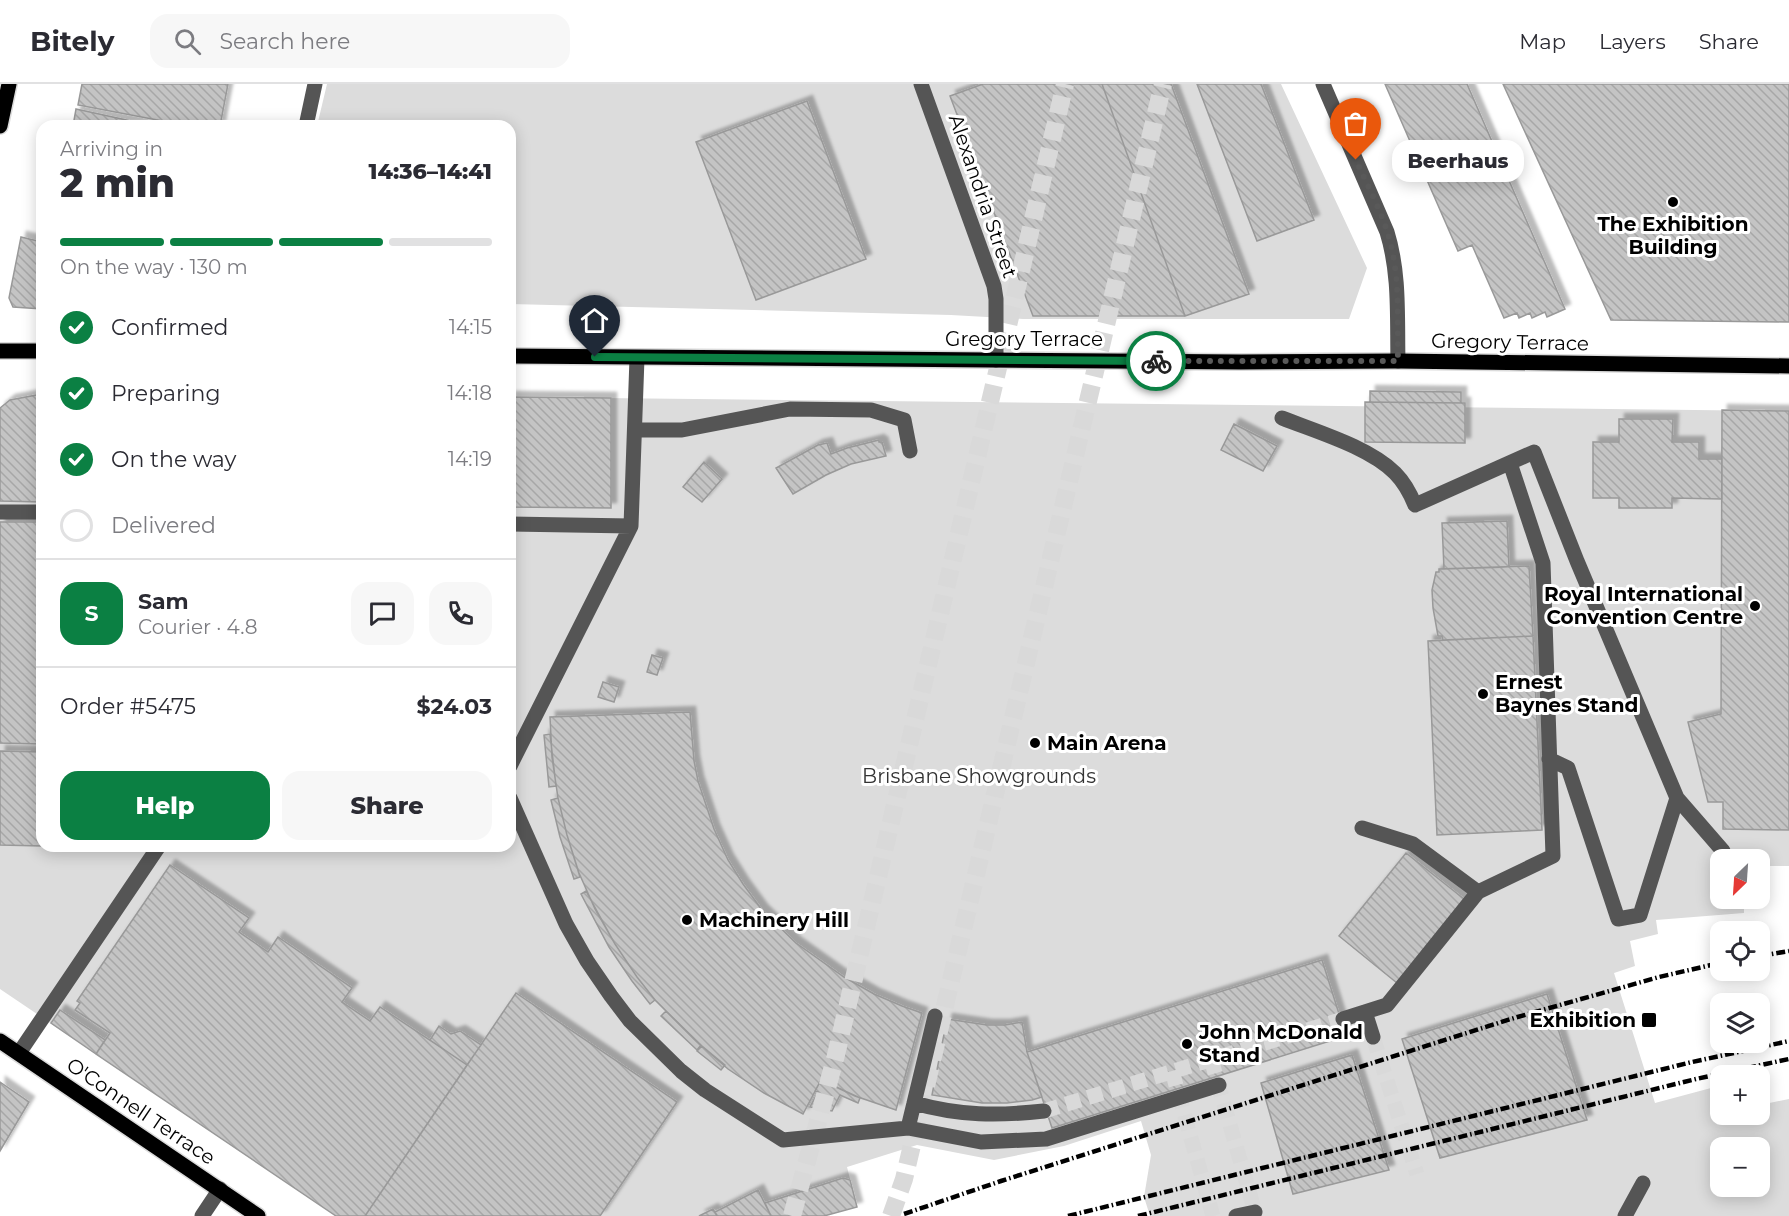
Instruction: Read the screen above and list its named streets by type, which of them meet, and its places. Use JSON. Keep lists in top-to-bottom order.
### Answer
{
  "streets": {
    "main road": ["Gregory Terrace", "O'Connell Terrace"],
    "street": ["Alexandria Street"]
  },
  "crossings": [
    ["Alexandria Street", "Gregory Terrace"]
  ],
  "parks": ["Brisbane Showgrounds"],
  "places": {
    "other": [
      "Beerhaus",
      "The Exhibition Building",
      "Royal International Convention Centre",
      "Ernest Baynes Stand",
      "Main Arena",
      "Machinery Hill",
      "John McDonald Stand"
    ],
    "transit": ["Exhibition"]
  },
  "north": "bottom left",
  "page": {
    "header": "Bitely",
    "search": "Search here",
    "nav": ["Map", "Layers", "Share"],
    "heading": ["2 min", "Arriving in", "14:36–14:41"],
    "panel": [
      "Sam",
      "Courier · 4.8",
      "Order #5475",
      "$24.03"
    ],
    "bubble": "Beerhaus",
    "bar": "On the way · 130 m",
    "list": [
      ["Confirmed", "14:15"],
      ["Preparing", "14:18"],
      ["On the way", "14:19"],
      "Delivered"
    ],
    "round": "S",
    "buttons": ["Help", "Share"],
    "map_buttons": ["+", "−"]
  }
}
